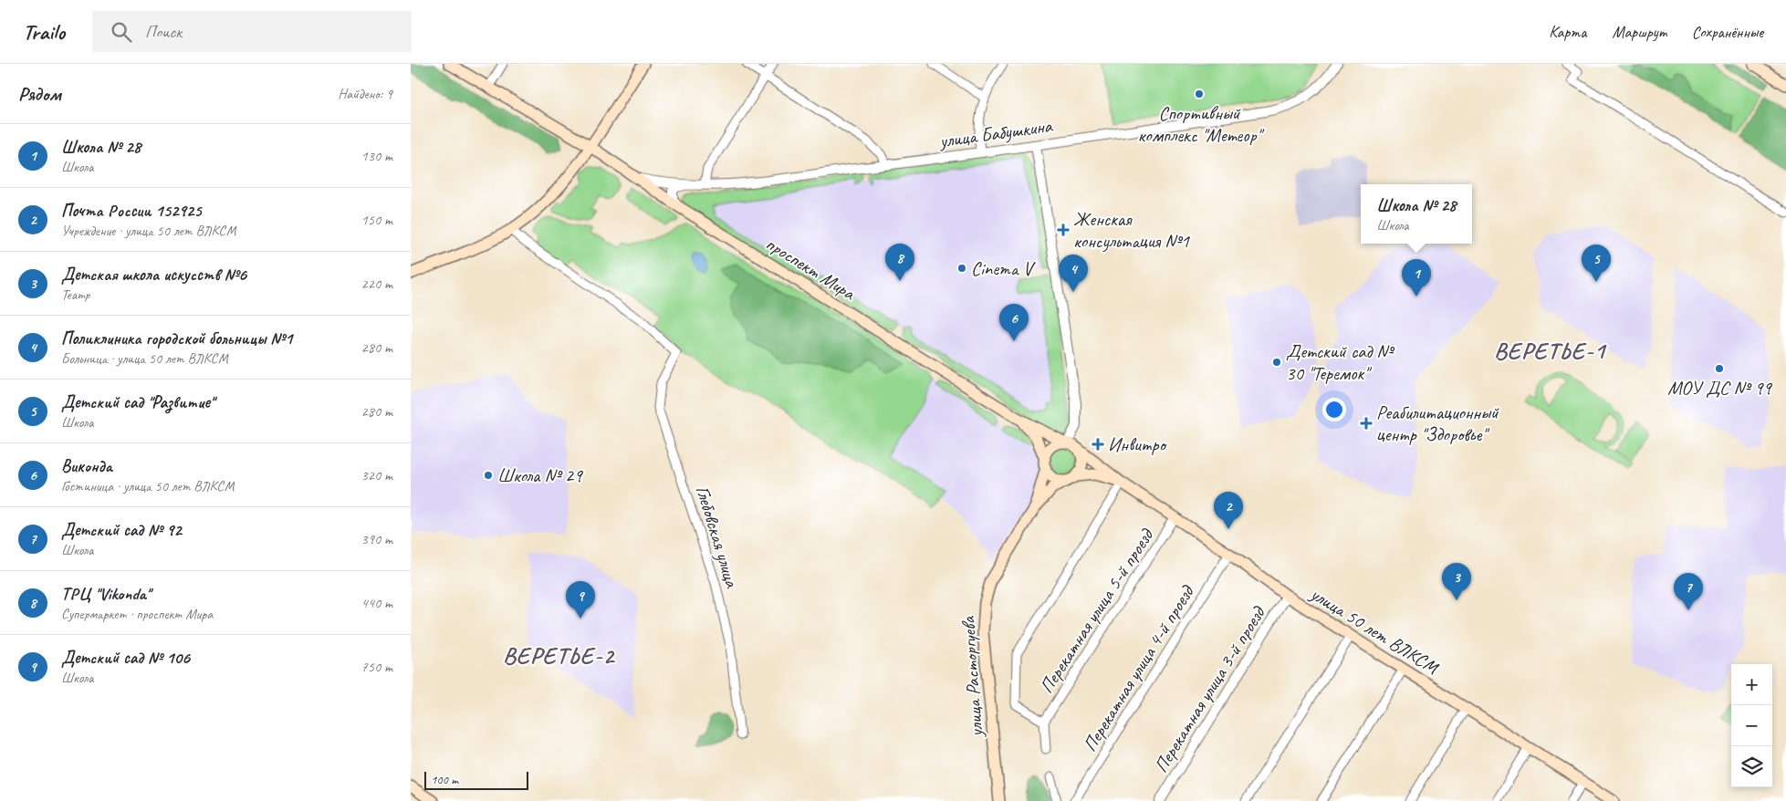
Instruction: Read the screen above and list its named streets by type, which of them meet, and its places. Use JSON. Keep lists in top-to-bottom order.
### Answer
{
  "streets": {
    "main road": ["проспект Мира", "улица 50 лет ВЛКСМ", "улица Расторгуева"],
    "street": [
      "улица Бабушкина",
      "Глебовская улица",
      "Перекатная улица 5-й проезд",
      "Перекатная улица 4-й проезд",
      "Перекатная улица 3-й проезд"
    ]
  },
  "crossings": [
    ["улица Бабушкина", "проспект Мира"],
    ["проспект Мира", "улица 50 лет ВЛКСМ"],
    ["проспект Мира", "улица Расторгуева"],
    ["Перекатная улица 5-й проезд", "улица 50 лет ВЛКСМ"],
    ["улица 50 лет ВЛКСМ", "Перекатная улица 4-й проезд"],
    ["улица 50 лет ВЛКСМ", "улица Расторгуева"],
    ["улица 50 лет ВЛКСМ", "Перекатная улица 3-й проезд"]
  ],
  "districts": ["ВЕРЕТЬЕ-1", "ВЕРЕТЬЕ-2"],
  "places": {
    "other": [
      "Спортивный комплекс \"Метеор\"",
      "Cinema V",
      "Детский сад № 30 \"Теремок\"",
      "МОУ ДС № 99",
      "Школа № 29"
    ],
    "health": ["Женская консультация №1", "Реабилитационный центр \"Здоровье\"", "Инвитро"]
  },
  "scale_bar": "100 m",
  "page": {
    "header": "Trailo",
    "search": "Поиск",
    "nav": ["Карта", "Маршрут", "Сохранённые"],
    "heading": ["Рядом", "Найдено: 9"],
    "list": [
      {
        "mark": "1",
        "name": "Школа № 28",
        "note": "Школа",
        "value": "130 m"
      },
      {
        "mark": "2",
        "name": "Почта России 152925",
        "note": "Учреждение · улица 50 лет ВЛКСМ",
        "value": "150 m"
      },
      {
        "mark": "3",
        "name": "Детская школа искусств №6",
        "note": "Театр",
        "value": "220 m"
      },
      {
        "mark": "4",
        "name": "Поликлиника городской больницы №1",
        "note": "Больница · улица 50 лет ВЛКСМ",
        "value": "280 m"
      },
      {
        "mark": "5",
        "name": "Детский сад \"Развитие\"",
        "note": "Школа",
        "value": "280 m"
      },
      {
        "mark": "6",
        "name": "Виконда",
        "note": "Гостиница · улица 50 лет ВЛКСМ",
        "value": "320 m"
      },
      {
        "mark": "7",
        "name": "Детский сад № 92",
        "note": "Школа",
        "value": "390 m"
      },
      {
        "mark": "8",
        "name": "ТРЦ \"Vikonda\"",
        "note": "Супермаркет · проспект Мира",
        "value": "440 m"
      },
      {
        "mark": "9",
        "name": "Детский сад № 106",
        "note": "Школа",
        "value": "750 m"
      }
    ],
    "popup": ["Школа № 28", "Школа"],
    "pins": [
      "8",
      "5",
      "4",
      "1",
      "6",
      "2",
      "3",
      "7",
      "9"
    ],
    "map_buttons": ["+", "−"],
    "scale": "100 m"
  }
}
